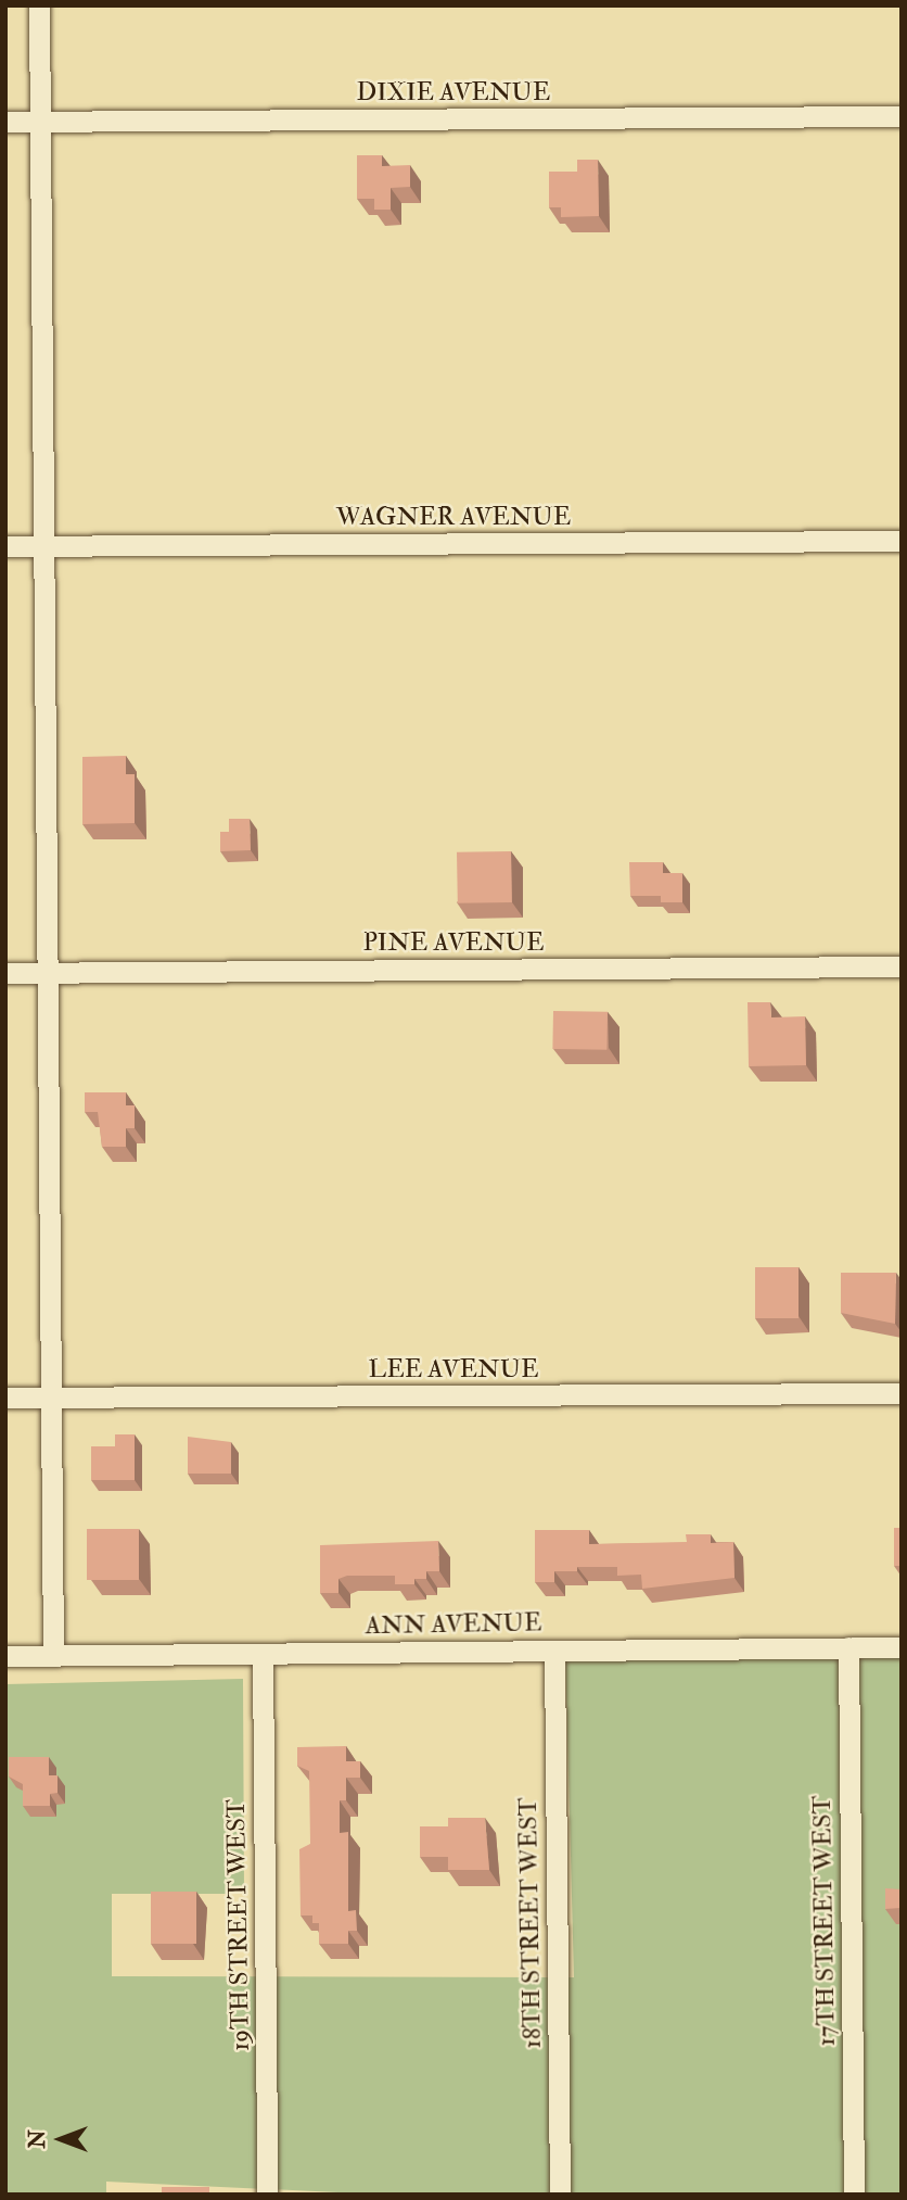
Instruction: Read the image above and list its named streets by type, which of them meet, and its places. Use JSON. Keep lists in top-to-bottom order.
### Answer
{
  "streets": {
    "street": [
      "DIXIE AVENUE",
      "WAGNER AVENUE",
      "PINE AVENUE",
      "LEE AVENUE",
      "ANN AVENUE",
      "17TH STREET WEST",
      "18TH STREET WEST",
      "19TH STREET WEST"
    ]
  },
  "crossings": [
    ["ANN AVENUE", "17TH STREET WEST"],
    ["ANN AVENUE", "18TH STREET WEST"],
    ["ANN AVENUE", "19TH STREET WEST"]
  ],
  "north": "left"
}
